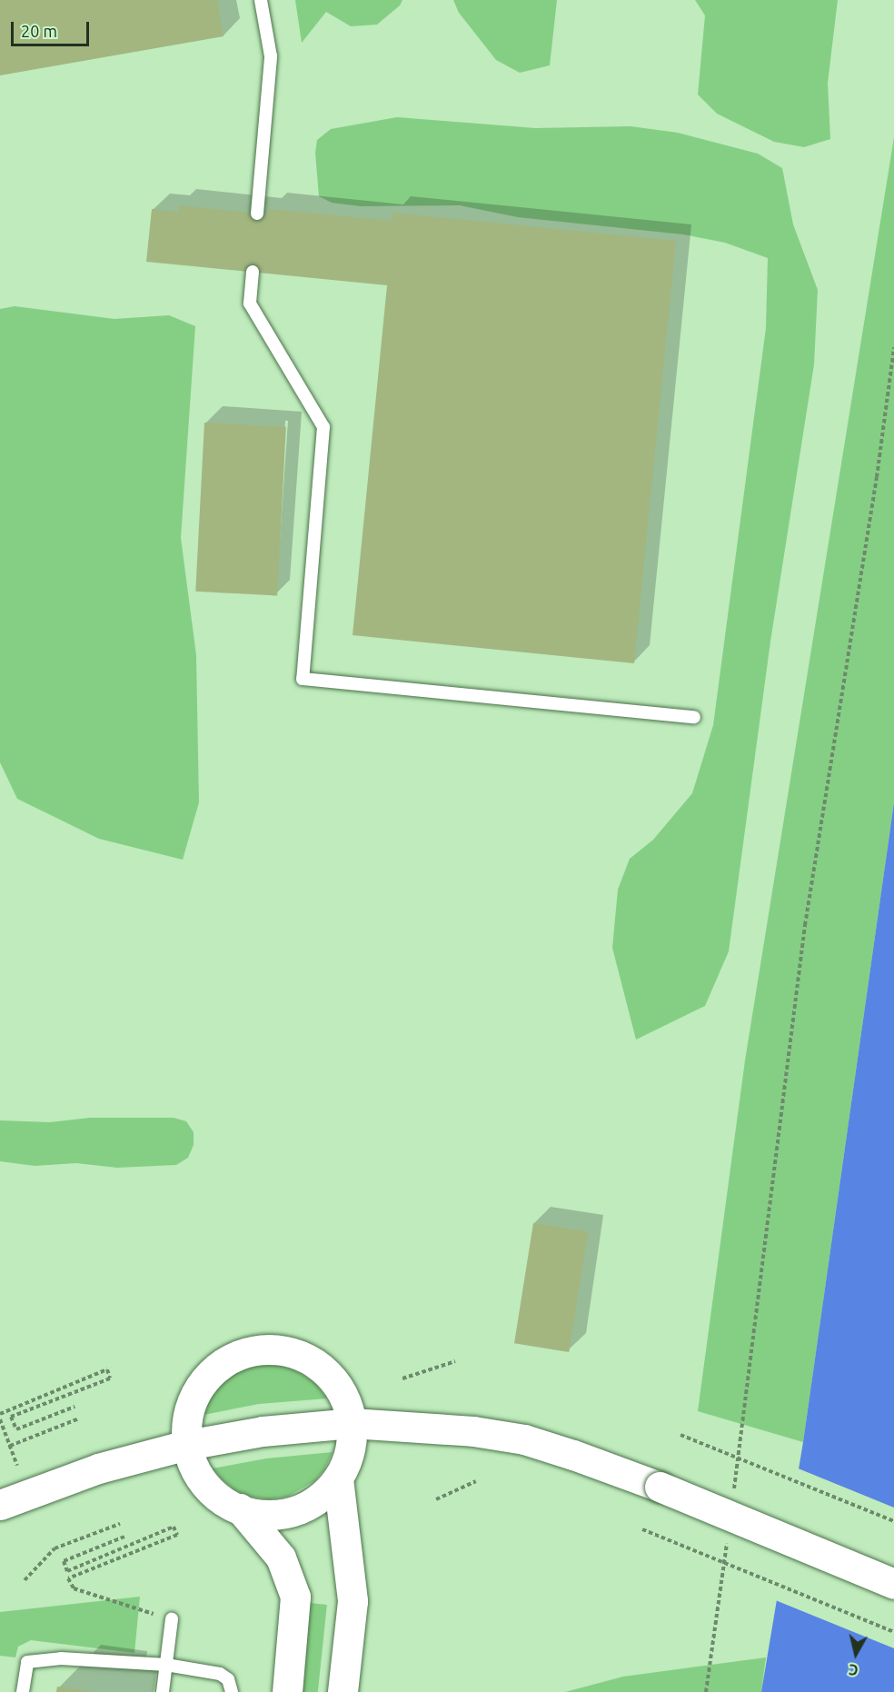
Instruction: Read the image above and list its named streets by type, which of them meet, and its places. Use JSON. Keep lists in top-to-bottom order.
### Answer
{
  "scale_bar": "20 m",
  "north": "bottom"
}
